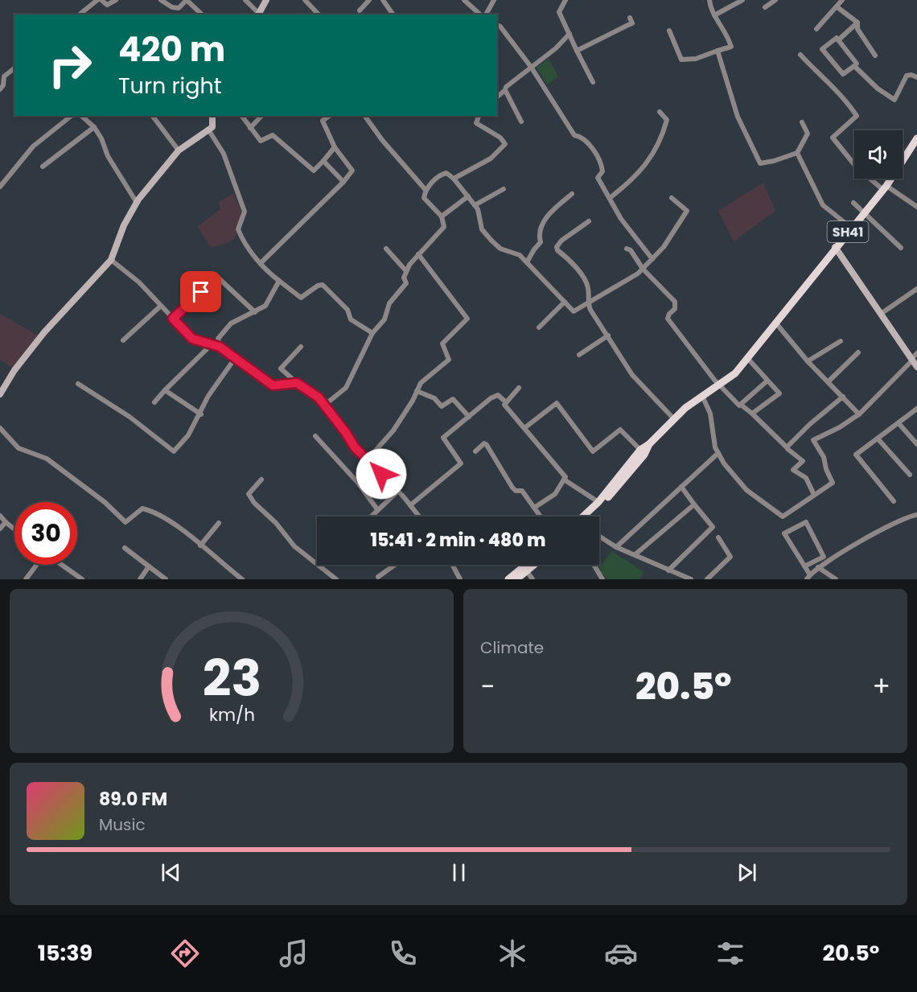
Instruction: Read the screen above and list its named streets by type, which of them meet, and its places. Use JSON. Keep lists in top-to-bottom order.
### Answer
{
  "streets": {
    "main road": ["SH41"]
  },
  "page": {
    "turn": ["420 m", "Turn right"],
    "limit": "30",
    "trip": "15:41 · 2 min · 480 m",
    "tile": "Climate",
    "heat": ["−", "20.5°", "+"],
    "song": ["89.0 FM", "Music"],
    "tabs": ["15:39", "20.5°"],
    "gauge": ["23", "km/h"]
  }
}
